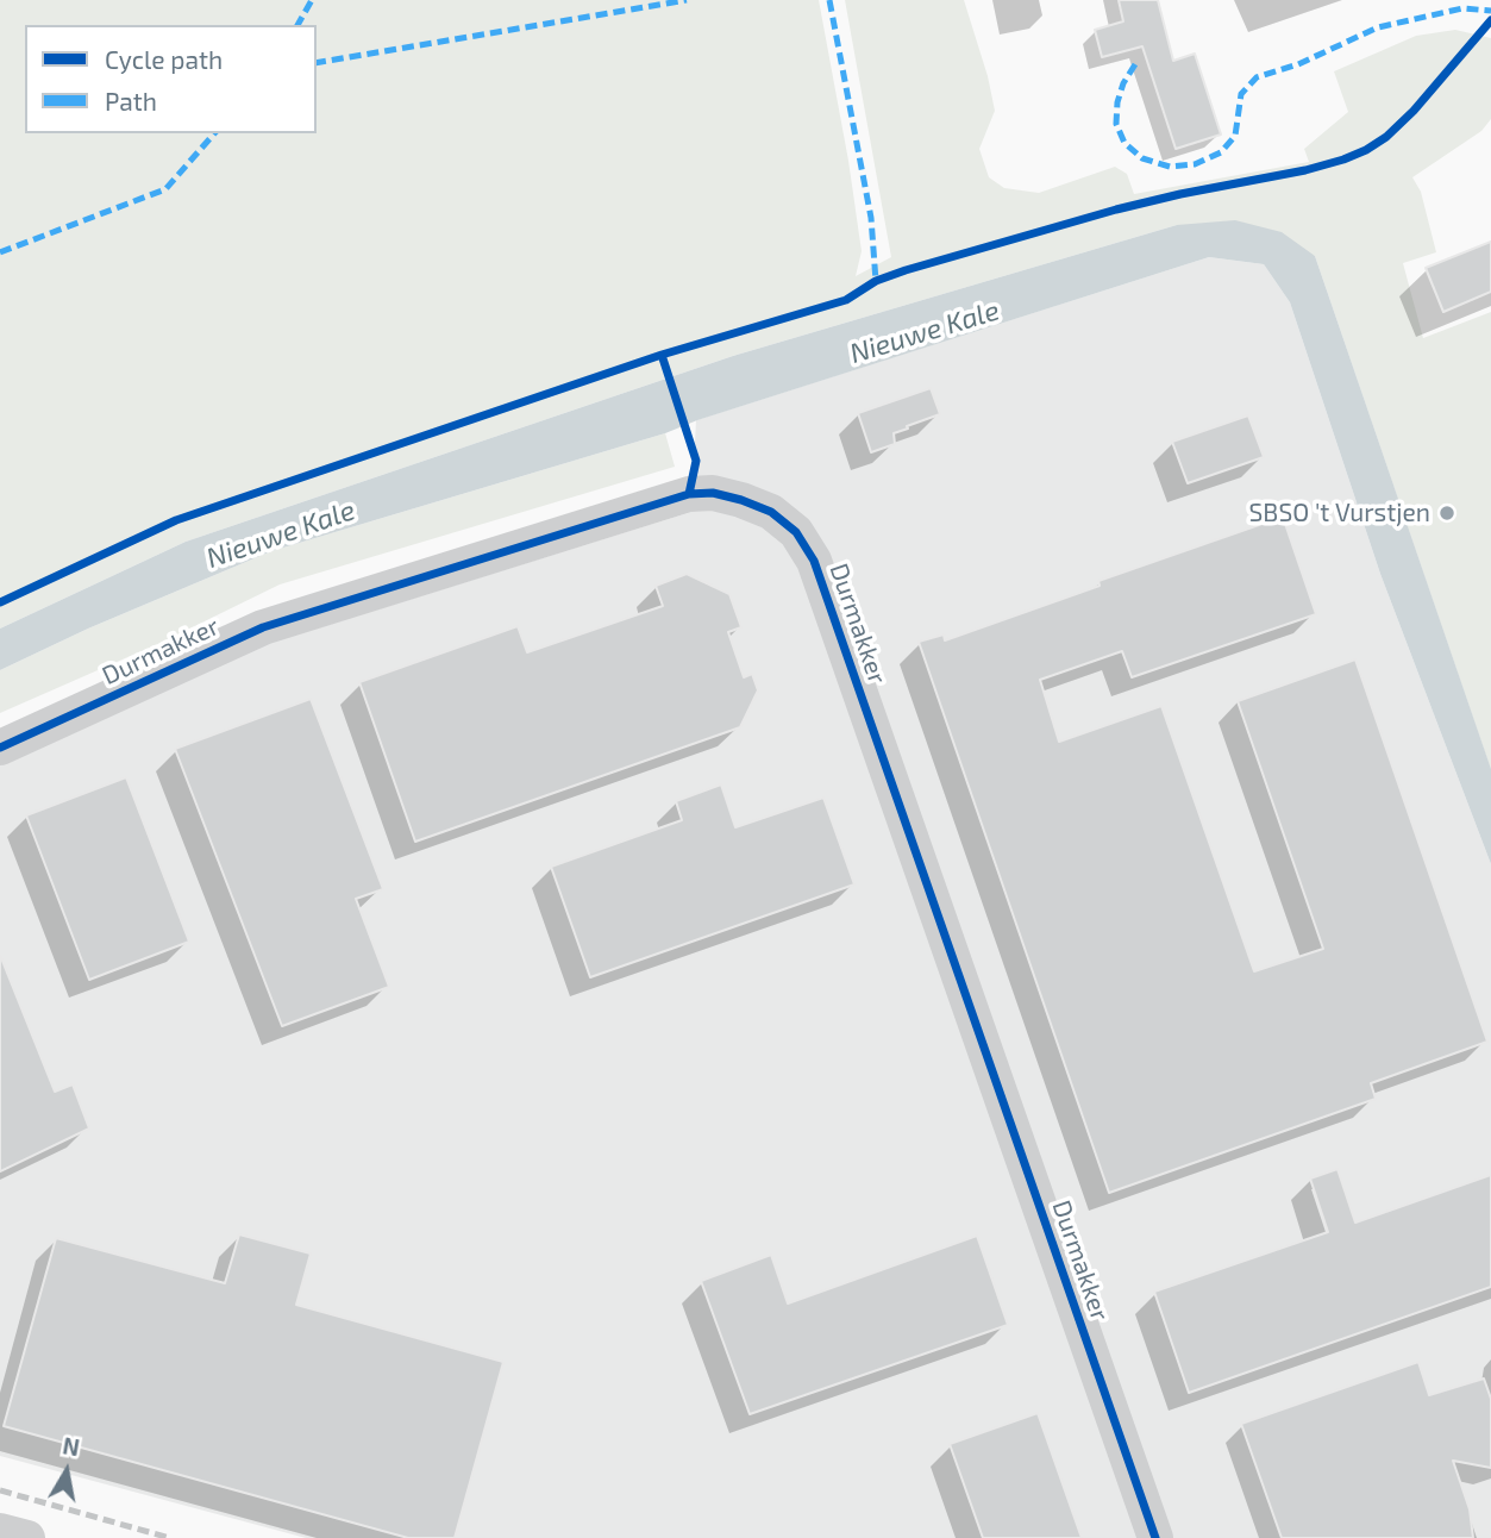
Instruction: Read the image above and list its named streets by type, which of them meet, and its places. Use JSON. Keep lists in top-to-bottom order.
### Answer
{
  "streets": {
    "street": ["Durmakker"]
  },
  "water": ["Nieuwe Kale"],
  "places": ["SBSO 't Vurstjen"],
  "legend": ["Cycle path", "Path"],
  "north": "top"
}
